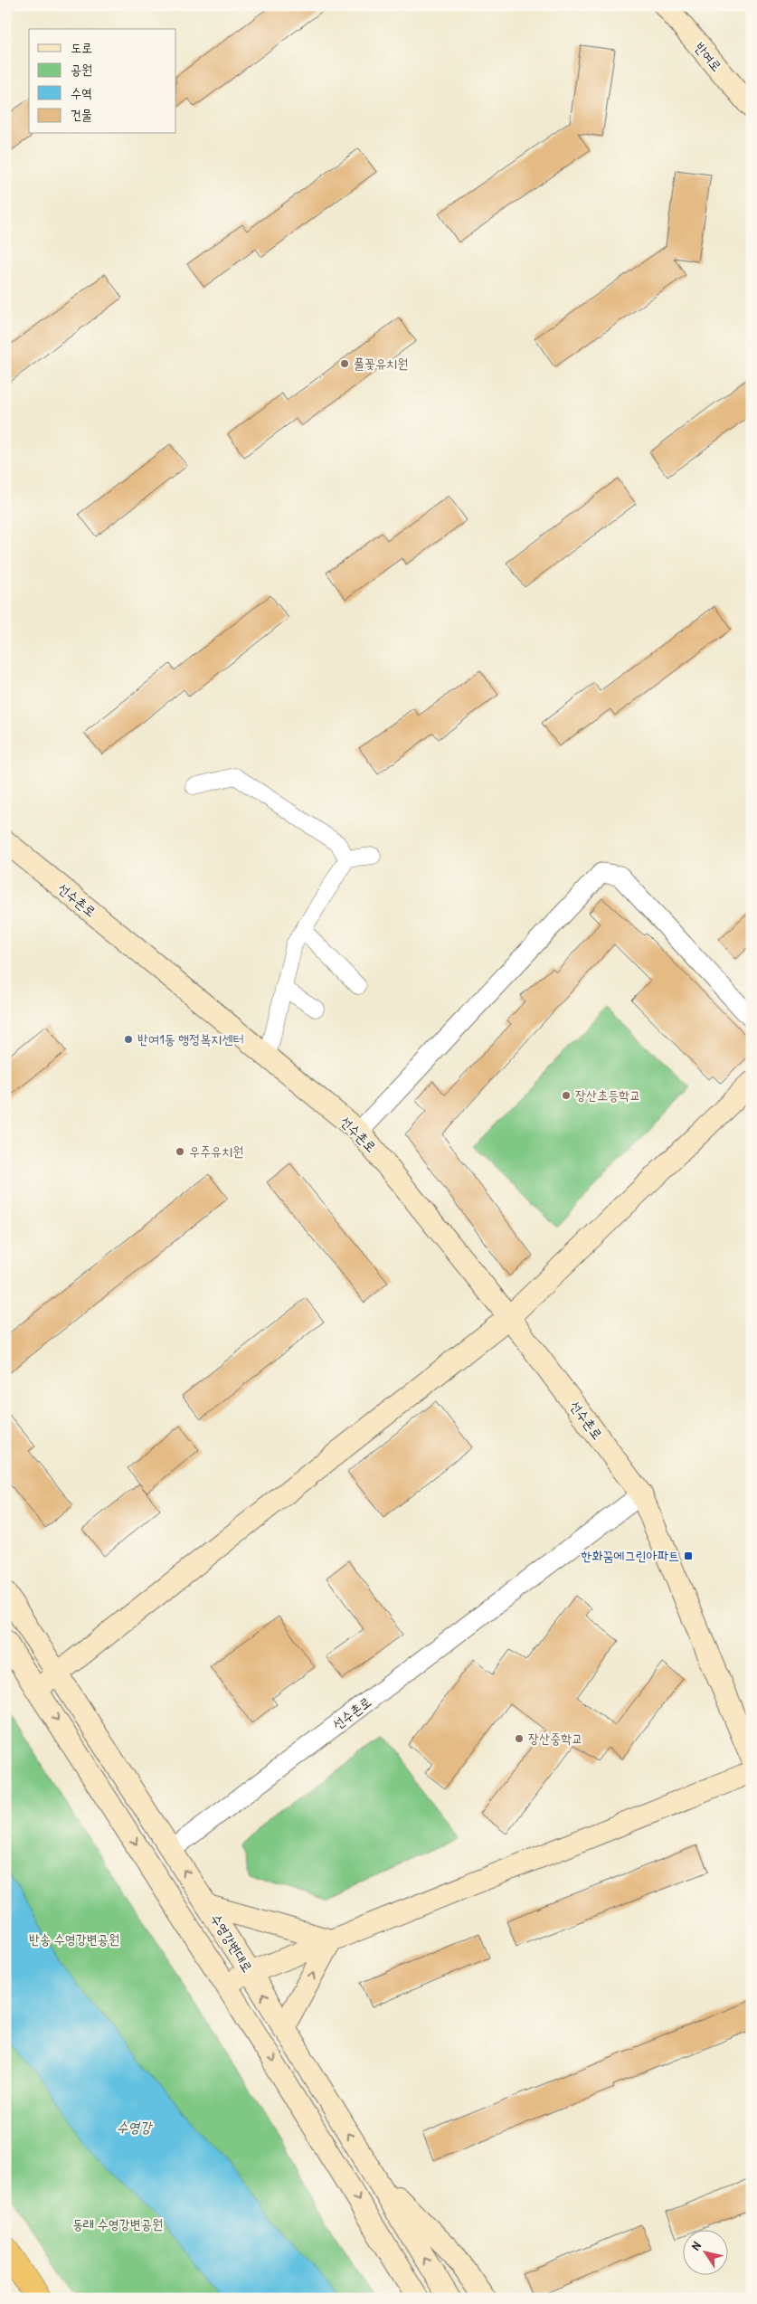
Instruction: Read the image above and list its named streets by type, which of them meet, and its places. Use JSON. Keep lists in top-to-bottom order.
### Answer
{
  "streets": {
    "main road": ["반여로", "선수촌로", "수영강변대로"]
  },
  "crossings": [
    ["선수촌로", "수영강변대로"]
  ],
  "water": ["수영강"],
  "parks": ["반송 수영강변공원", "동래 수영강변공원"],
  "places": {
    "other": [
      "풀꽃유치원",
      "반여1동 행정복지센터",
      "장산초등학교",
      "우주유치원",
      "장산중학교"
    ],
    "transit": ["한화꿈에그린아파트"]
  },
  "legend": [
    "도로",
    "공원",
    "수역",
    "건물"
  ],
  "north": "top left"
}
